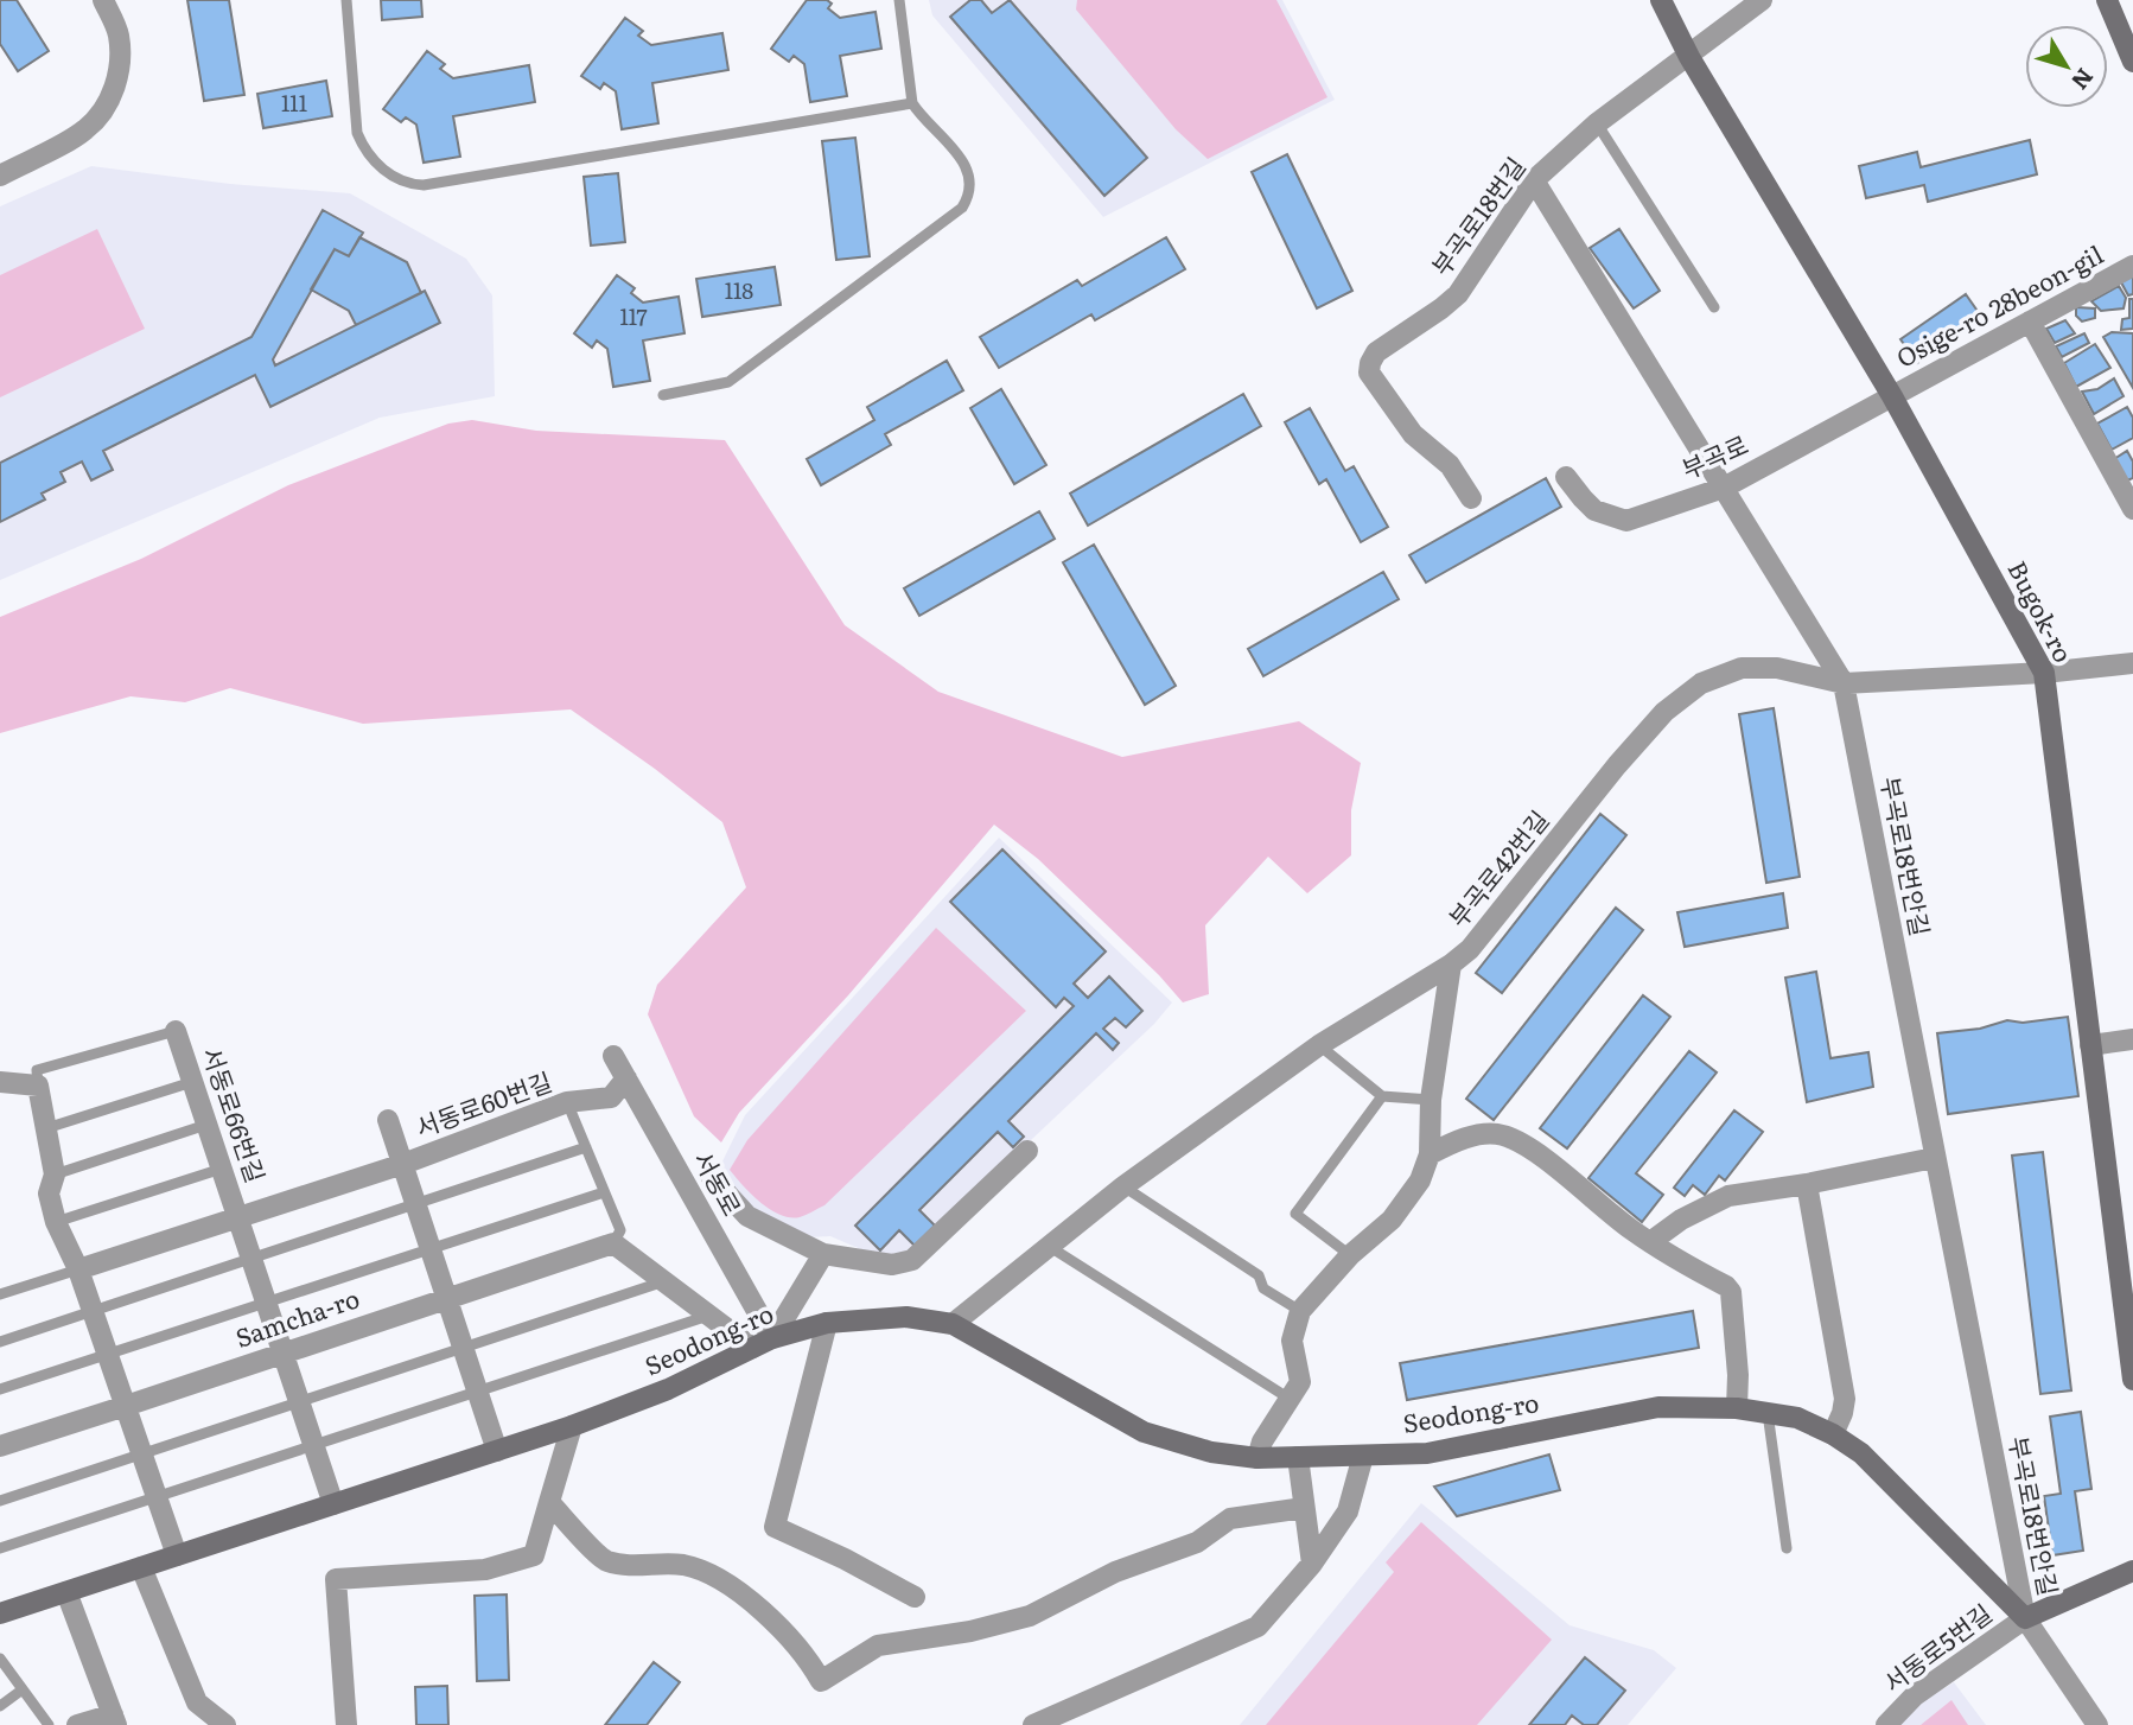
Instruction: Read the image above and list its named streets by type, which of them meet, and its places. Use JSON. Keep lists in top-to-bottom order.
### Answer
{
  "streets": {
    "street": [
      "부곡로18번길",
      "Osige-ro 28beon-gil",
      "부곡로",
      "Bugok-ro",
      "부곡로18번안길",
      "부곡로42번길",
      "서동로60번길",
      "서동로66번길",
      "서동로",
      "Samcha-ro",
      "Seodong-ro",
      "서동로5번길"
    ]
  },
  "crossings": [
    ["부곡로18번길", "Bugok-ro"],
    ["부곡로18번길", "부곡로18번안길"],
    ["Osige-ro 28beon-gil", "부곡로"],
    ["Osige-ro 28beon-gil", "Bugok-ro"],
    ["부곡로", "Bugok-ro"],
    ["부곡로", "부곡로18번안길"],
    ["Bugok-ro", "부곡로42번길"],
    ["부곡로18번안길", "부곡로42번길"],
    ["부곡로18번안길", "Seodong-ro"],
    ["부곡로18번안길", "서동로5번길"],
    ["부곡로42번길", "Seodong-ro"],
    ["서동로60번길", "서동로66번길"],
    ["서동로60번길", "서동로"],
    ["서동로66번길", "Samcha-ro"],
    ["서동로66번길", "Seodong-ro"],
    ["서동로", "Seodong-ro"],
    ["Seodong-ro", "서동로5번길"]
  ],
  "house_numbers": ["111", "118", "117"],
  "north": "bottom right"
}
